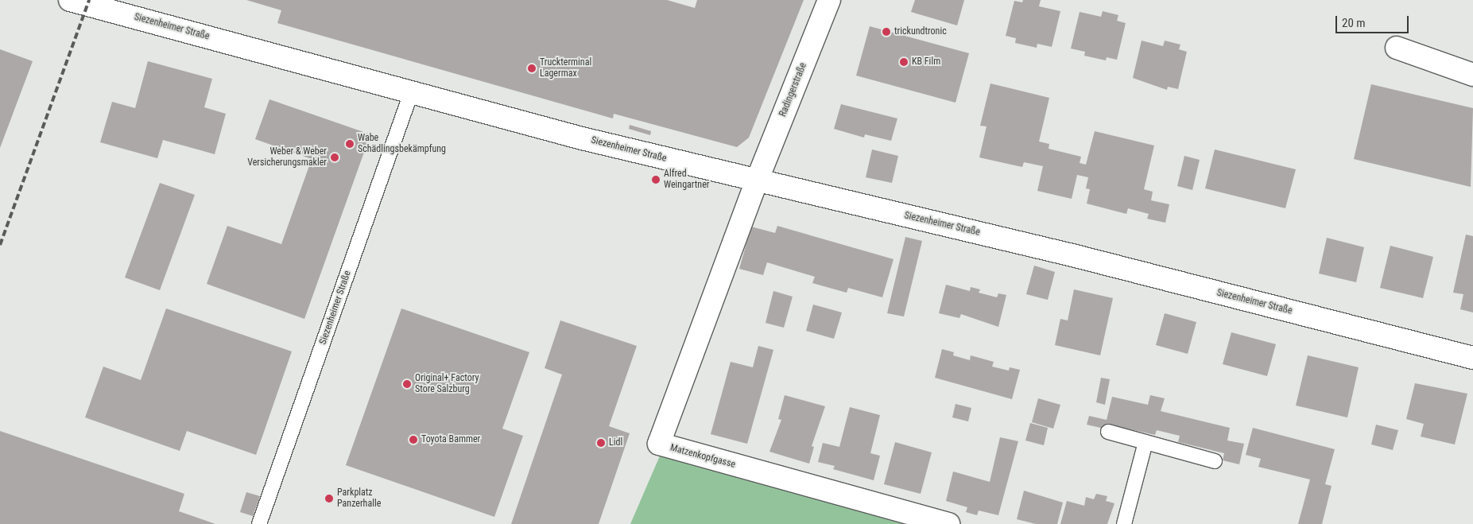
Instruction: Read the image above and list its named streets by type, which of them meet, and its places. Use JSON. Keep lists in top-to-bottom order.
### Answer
{
  "streets": {
    "street": ["Siezenheimer Straße", "Radingerstraße", "Matzenkopfgasse"]
  },
  "crossings": [
    ["Siezenheimer Straße", "Radingerstraße"],
    ["Siezenheimer Straße", "Matzenkopfgasse"],
    ["Radingerstraße", "Matzenkopfgasse"]
  ],
  "places": [
    "trickundtronic",
    "KB Film",
    "Truckterminal Lagermax",
    "Wabe Schädlingsbekämpfung",
    "Weber & Weber Versicherungsmakler",
    "Alfred Weingartner",
    "Original+ Factory Store Salzburg",
    "Toyota Bammer",
    "Lidl",
    "Parkplatz Panzerhalle"
  ],
  "scale_bar": "20 m"
}
